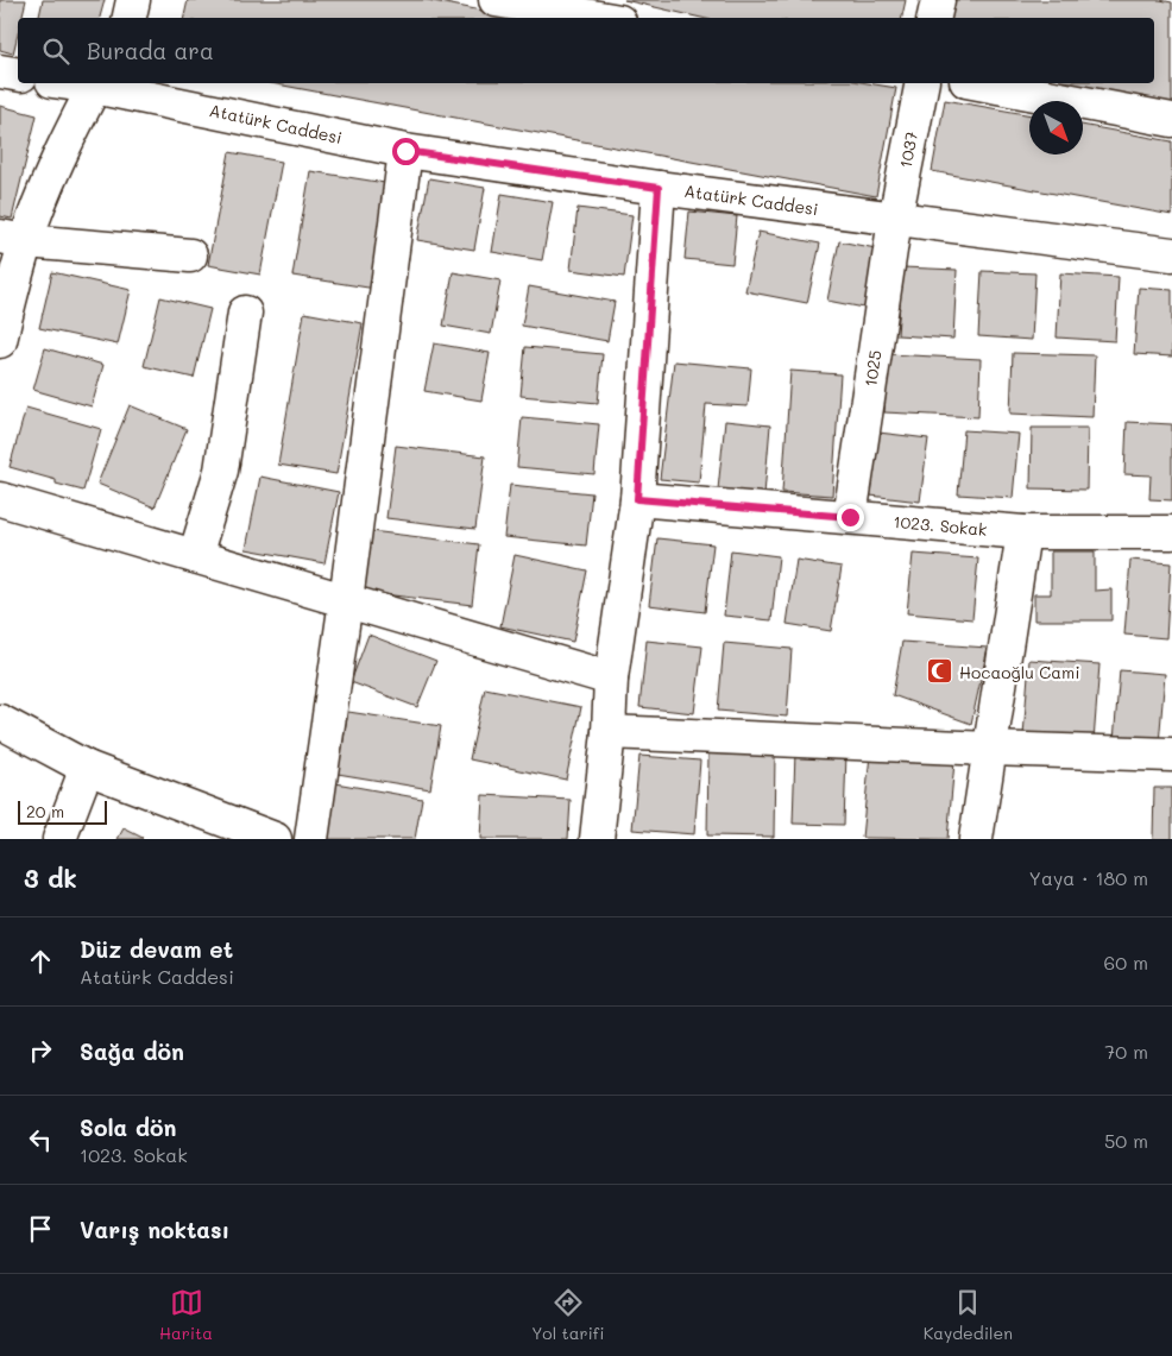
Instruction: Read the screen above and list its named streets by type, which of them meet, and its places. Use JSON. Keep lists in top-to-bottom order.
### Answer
{
  "streets": {
    "street": [
      "Atatürk Caddesi",
      "1037",
      "1025",
      "1023. Sokak"
    ]
  },
  "crossings": [
    ["Atatürk Caddesi", "1037"],
    ["Atatürk Caddesi", "1025"],
    ["1037", "1025"],
    ["1025", "1023. Sokak"]
  ],
  "places": {
    "mosque": ["Hocaoğlu Cami"]
  },
  "scale_bar": "20 m",
  "north": "bottom right",
  "page": {
    "search": "Burada ara",
    "scale": "20 m",
    "heading": ["3 dk", "Yaya · 180 m"],
    "list": [
      ["Düz devam et", "Atatürk Caddesi", "60 m"],
      ["Sağa dön", "70 m"],
      ["Sola dön", "1023. Sokak", "50 m"],
      "Varış noktası"
    ],
    "nav": ["Harita", "Yol tarifi", "Kaydedilen"]
  }
}
